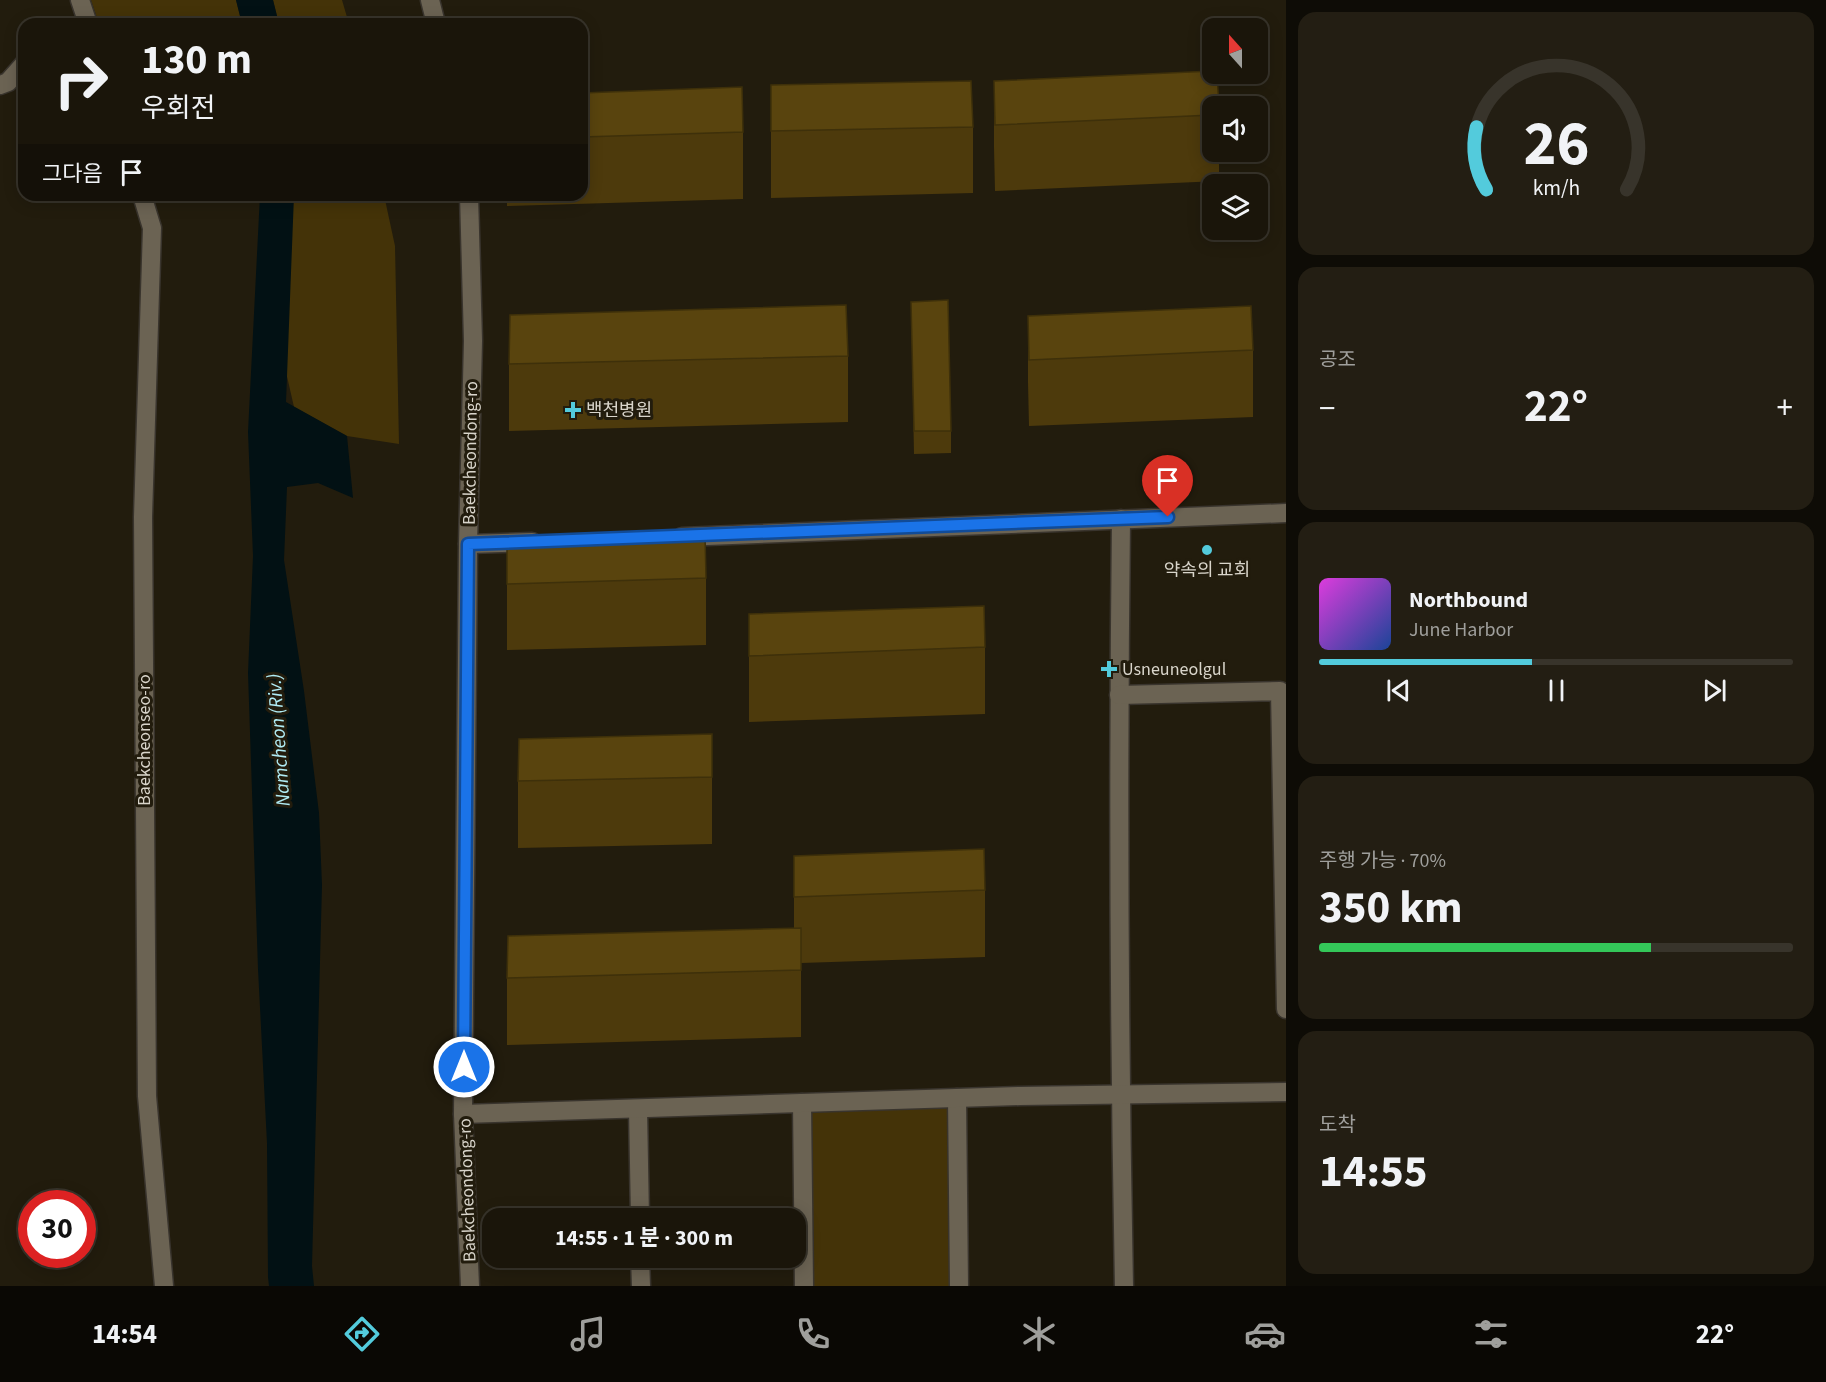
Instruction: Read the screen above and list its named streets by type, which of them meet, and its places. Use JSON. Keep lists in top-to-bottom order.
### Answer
{
  "streets": {
    "street": ["Baekcheondong-ro", "Baekcheonseo-ro"]
  },
  "water": ["Namcheon (Riv.)"],
  "places": {
    "health": ["백천병원", "Usneuneolgul"],
    "other": ["약속의 교회"]
  },
  "north": "top",
  "page": {
    "turn": ["130 m", "우회전"],
    "then": "그다음",
    "tile": [
      "공조",
      ["주행 가능 · 70%", "350 km"],
      ["도착", "14:55"]
    ],
    "heat": ["−", "22°", "+"],
    "song": ["Northbound", "June Harbor"],
    "limit": "30",
    "trip": "14:55 · 1 분 · 300 m",
    "tabs": ["14:54", "22°"],
    "gauge": ["26", "km/h"]
  }
}
